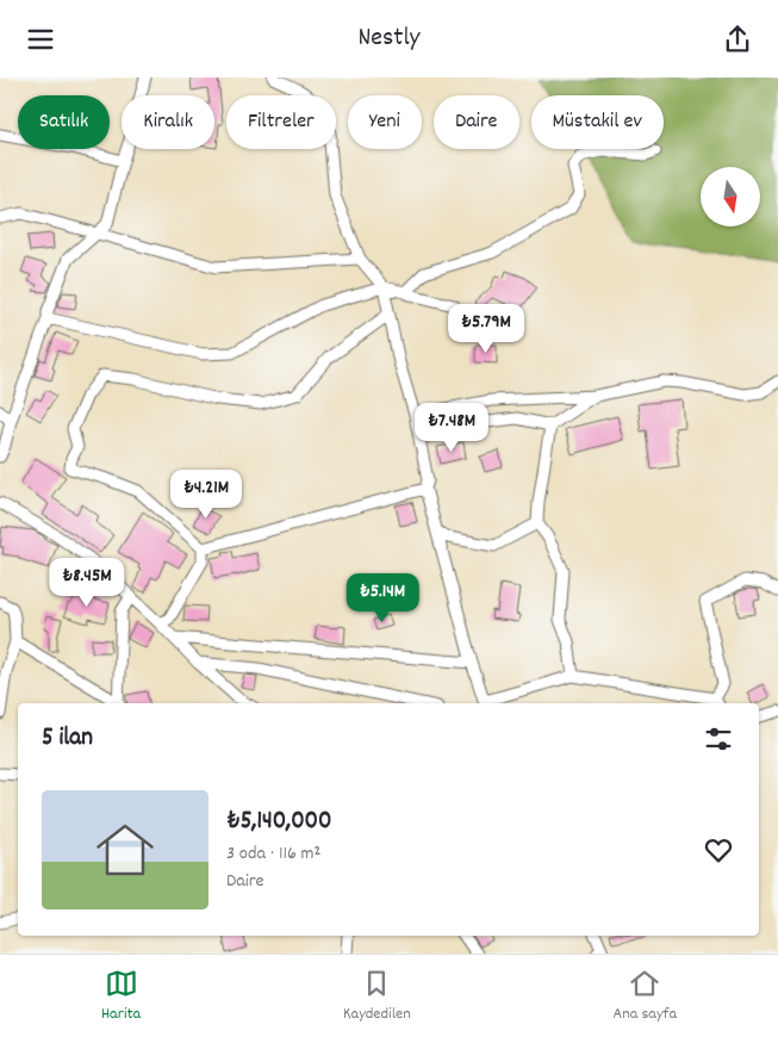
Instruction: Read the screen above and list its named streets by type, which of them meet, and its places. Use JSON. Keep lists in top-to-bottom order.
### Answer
{
  "north": "bottom",
  "page": {
    "header": "Nestly",
    "chip": [
      "Satılık",
      "Kiralık",
      "Filtreler",
      "Yeni",
      "Daire",
      "Müstakil ev"
    ],
    "price": [
      "₺5.79M",
      "₺7.48M",
      "₺4.21M",
      "₺8.45M",
      "₺5.14M"
    ],
    "heading": "5 ilan",
    "list": [
      {
        "name": "₺5,140,000",
        "note": "3 oda · 116 m² · Daire"
      }
    ],
    "tabs": ["Harita", "Kaydedilen", "Ana sayfa"]
  }
}
